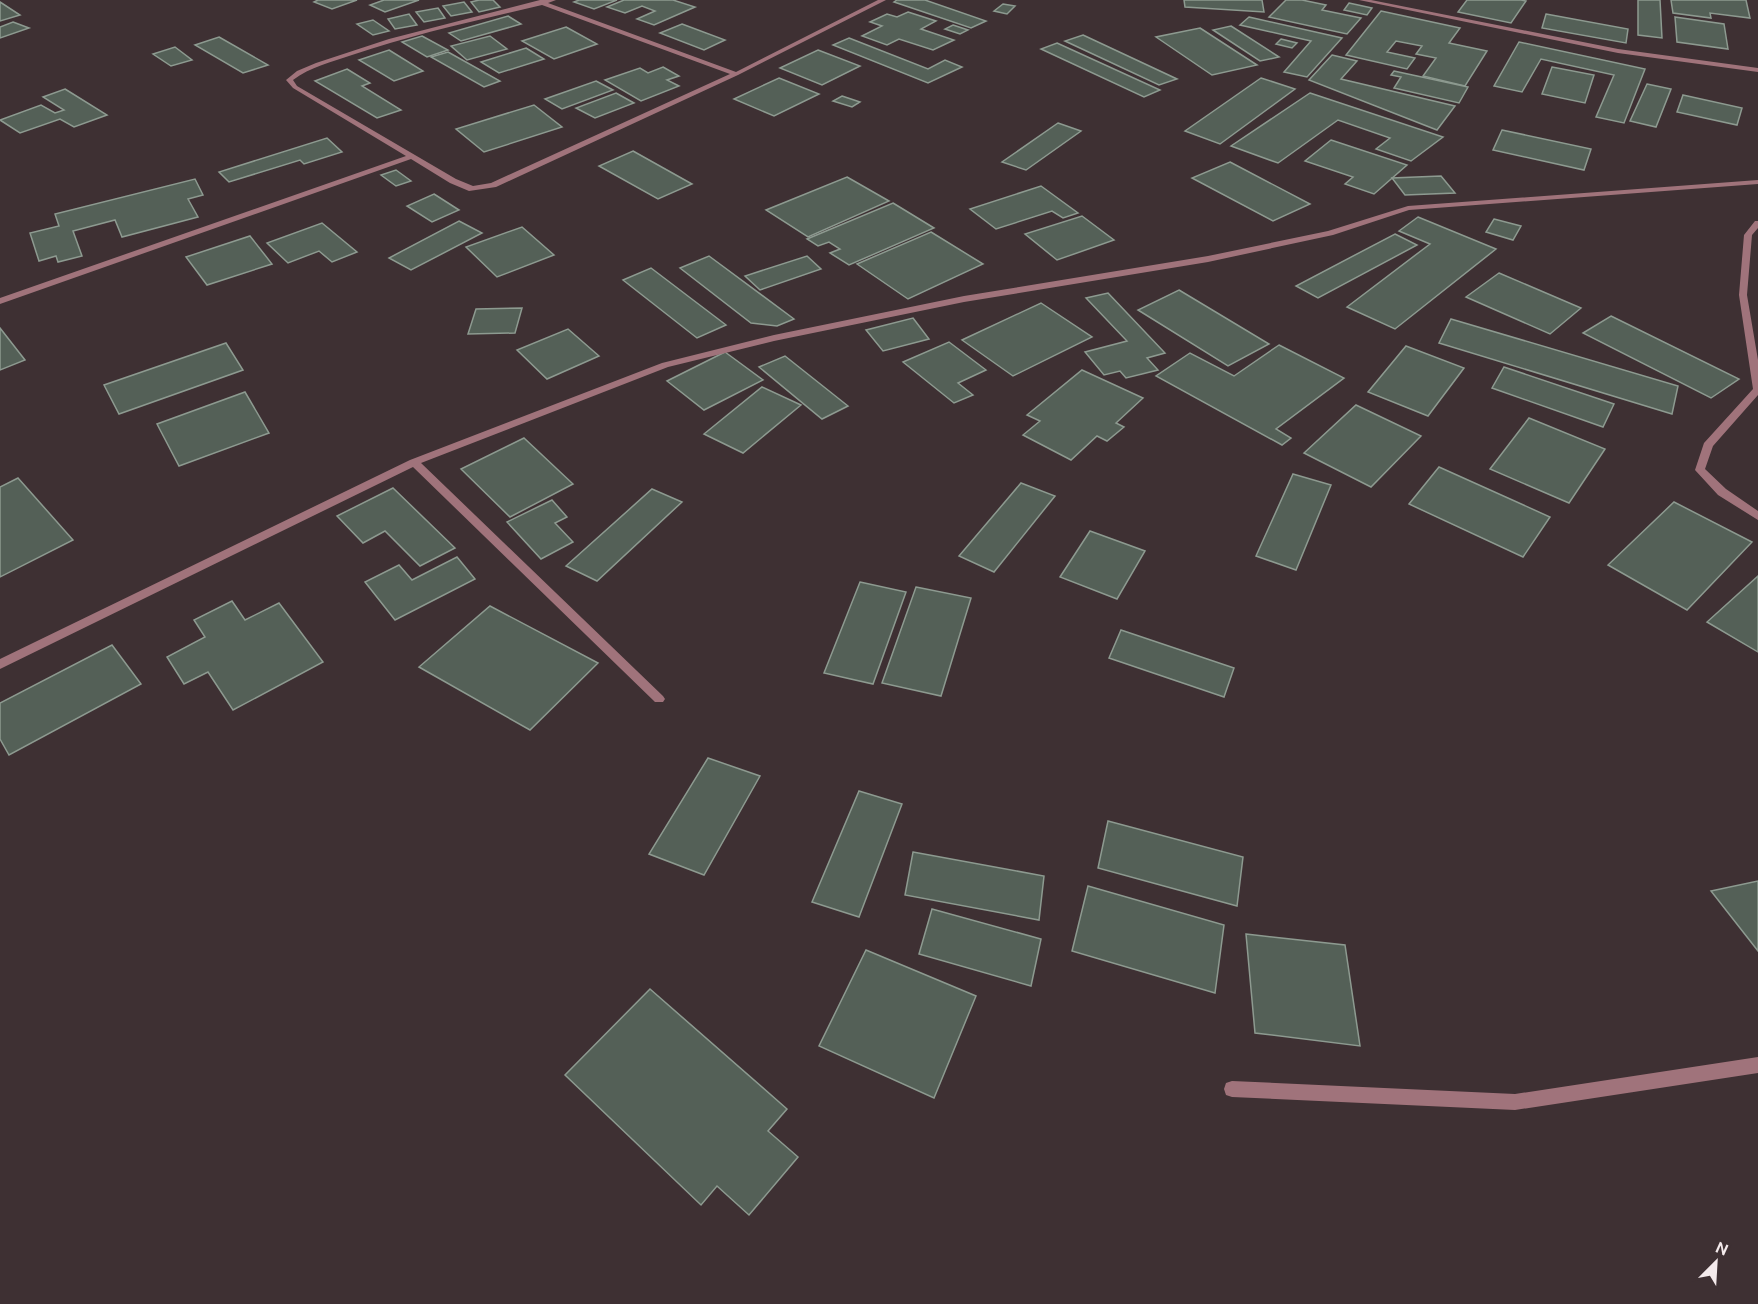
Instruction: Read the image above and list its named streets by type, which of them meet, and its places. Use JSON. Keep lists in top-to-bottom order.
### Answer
{
  "north": "top right"
}
